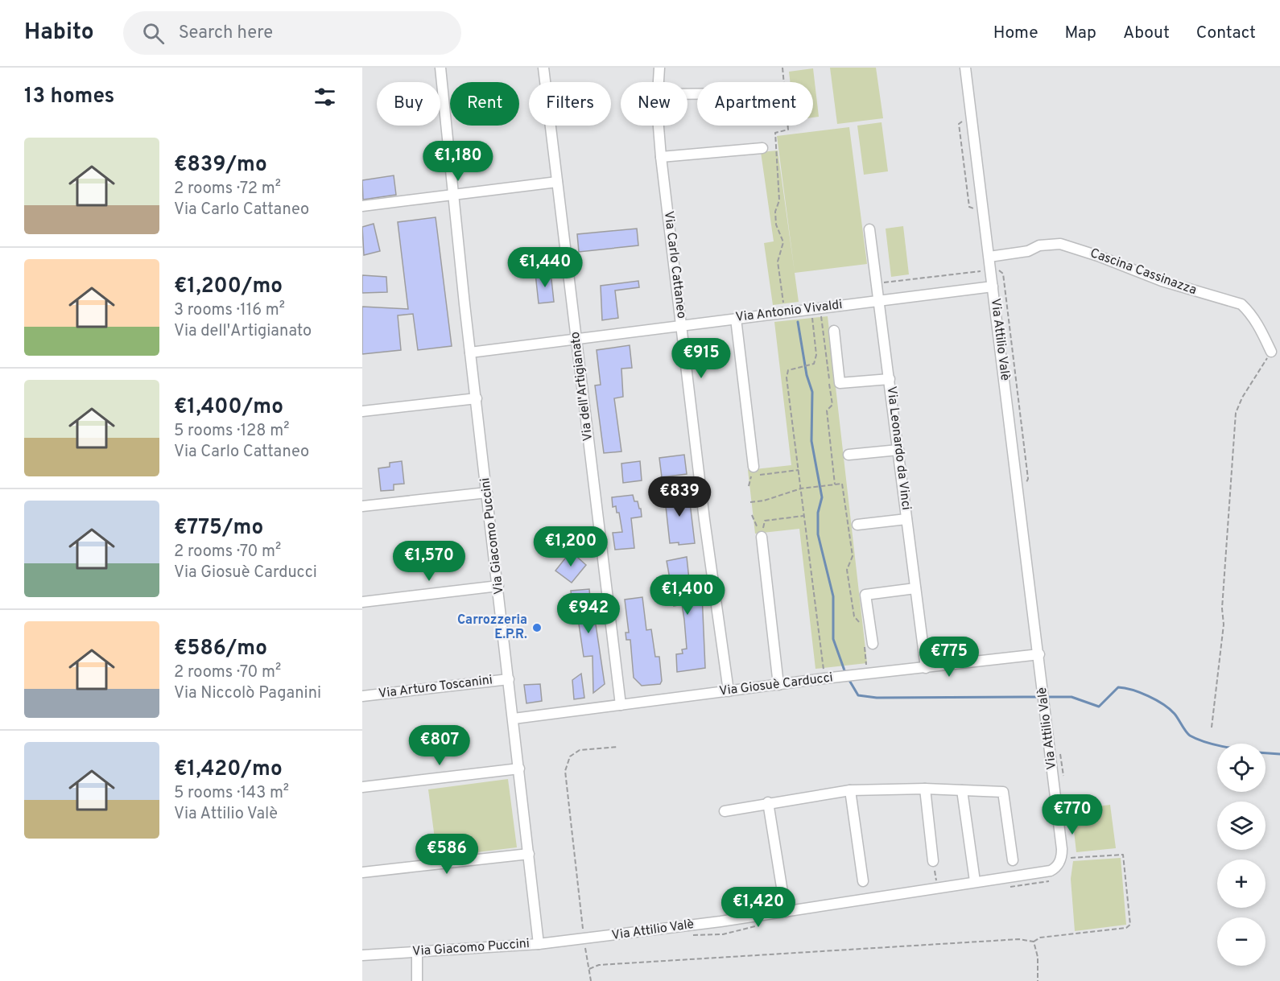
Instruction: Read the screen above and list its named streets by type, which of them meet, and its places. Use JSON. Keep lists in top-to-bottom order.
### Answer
{
  "streets": {
    "street": [
      "Via Carlo Cattaneo",
      "Cascina Cassinazza",
      "Via Antonio Vivaldi",
      "Via Attilio Valè",
      "Via dell'Artigianato",
      "Via Leonardo da Vinci",
      "Via Giacomo Puccini",
      "Via Giosuè Carducci",
      "Via Arturo Toscanini"
    ]
  },
  "crossings": [
    ["Via Carlo Cattaneo", "Via Antonio Vivaldi"],
    ["Via Carlo Cattaneo", "Via Giosuè Carducci"],
    ["Cascina Cassinazza", "Via Attilio Valè"],
    ["Via Antonio Vivaldi", "Via Attilio Valè"],
    ["Via Antonio Vivaldi", "Via dell'Artigianato"],
    ["Via Antonio Vivaldi", "Via Leonardo da Vinci"],
    ["Via Antonio Vivaldi", "Via Giacomo Puccini"],
    ["Via Attilio Valè", "Via Giacomo Puccini"],
    ["Via Attilio Valè", "Via Giosuè Carducci"],
    ["Via dell'Artigianato", "Via Giosuè Carducci"],
    ["Via Leonardo da Vinci", "Via Giosuè Carducci"],
    ["Via Giacomo Puccini", "Via Giosuè Carducci"],
    ["Via Giacomo Puccini", "Via Arturo Toscanini"]
  ],
  "places": ["Carrozzeria E.P.R."],
  "page": {
    "header": "Habito",
    "search": "Search here",
    "nav": [
      "Home",
      "Map",
      "About",
      "Contact"
    ],
    "heading": "13 homes",
    "chip": [
      "Buy",
      "Rent",
      "Filters",
      "New",
      "Apartment"
    ],
    "list": [
      {
        "name": "€839/mo",
        "note": "2 rooms · 72 m² · Via Carlo Cattaneo"
      },
      {
        "name": "€1,200/mo",
        "note": "3 rooms · 116 m² · Via dell'Artigianato"
      },
      {
        "name": "€1,400/mo",
        "note": "5 rooms · 128 m² · Via Carlo Cattaneo"
      },
      {
        "name": "€775/mo",
        "note": "2 rooms · 70 m² · Via Giosuè Carducci"
      },
      {
        "name": "€586/mo",
        "note": "2 rooms · 70 m² · Via Niccolò Paganini"
      },
      {
        "name": "€1,420/mo",
        "note": "5 rooms · 143 m² · Via Attilio Valè"
      }
    ],
    "price": [
      "€1,180",
      "€1,440",
      "€915",
      "€839",
      "€1,200",
      "€1,570",
      "€1,400",
      "€942",
      "€775",
      "€807",
      "€770",
      "€586",
      "€1,420"
    ],
    "map_buttons": ["+", "−"]
  }
}
